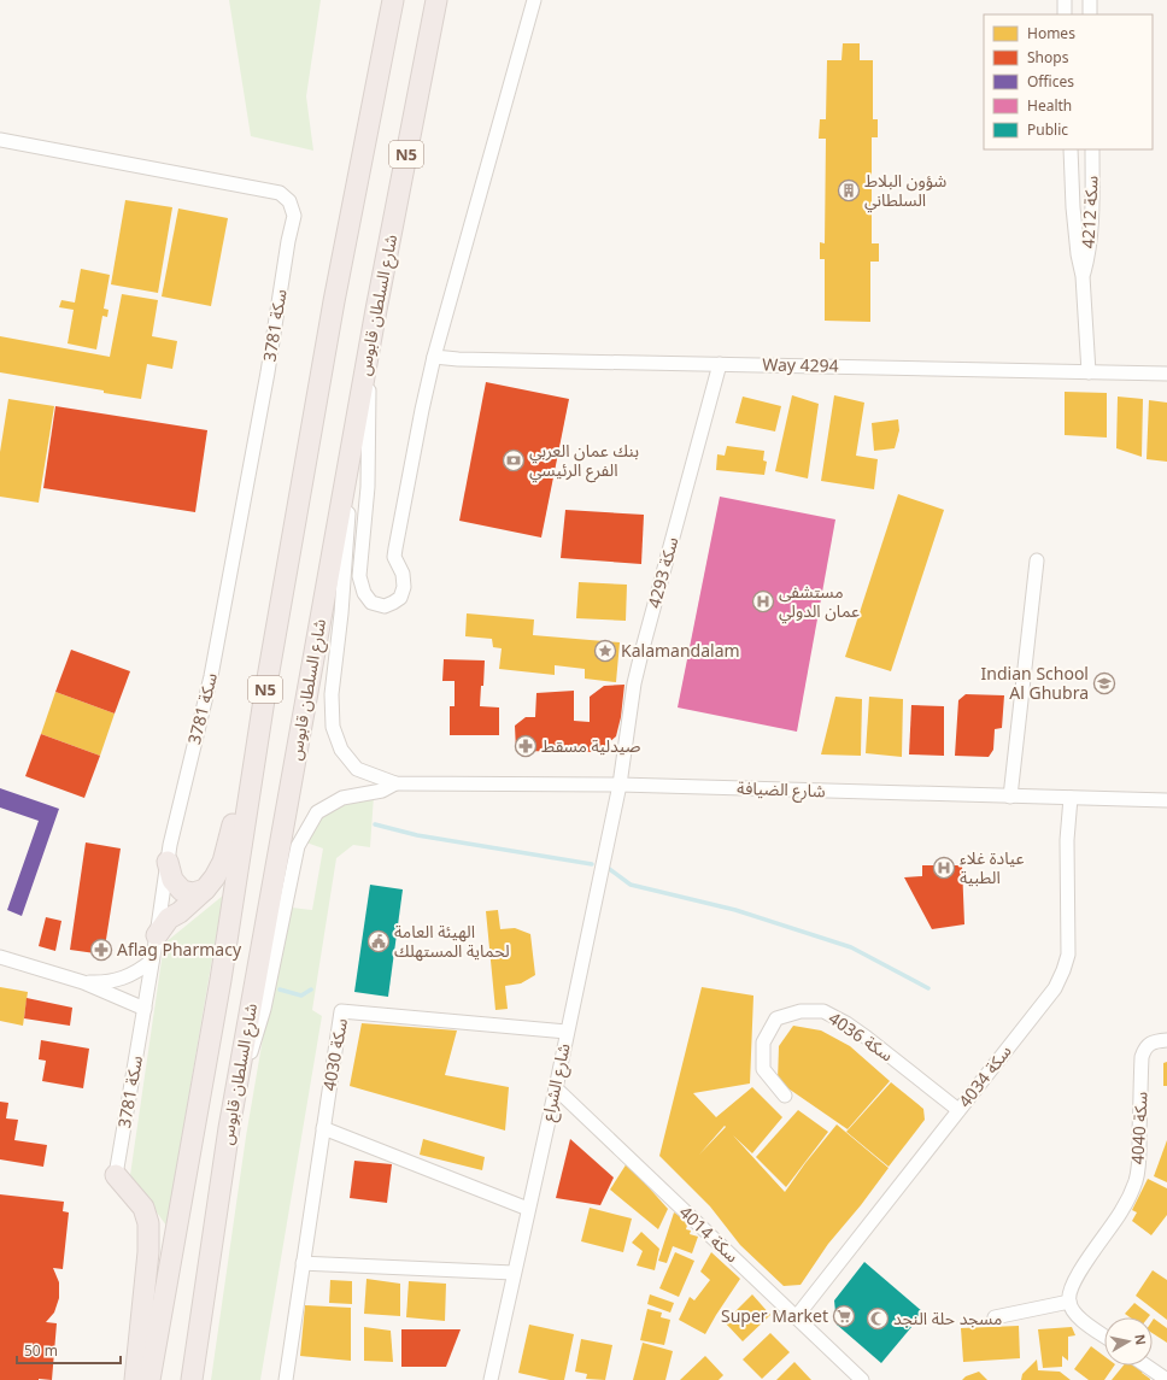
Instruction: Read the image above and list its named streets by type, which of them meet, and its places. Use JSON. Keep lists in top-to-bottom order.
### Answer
{
  "streets": {
    "highway": ["N5", "شارع السلطان قابوس"],
    "street": [
      "سكة 4212",
      "سكة 3781",
      "Way 4294",
      "سكة 4293",
      "شارع الضيافة",
      "سكة 4036",
      "سكة 4030",
      "سكة 4034",
      "شارع الشراع",
      "سكة 4040",
      "سكة 4014"
    ]
  },
  "crossings": [
    ["سكة 4212", "Way 4294"],
    ["Way 4294", "سكة 4293"],
    ["سكة 4293", "شارع الضيافة"],
    ["سكة 4293", "شارع الشراع"],
    ["شارع الضيافة", "سكة 4034"],
    ["شارع الضيافة", "شارع الشراع"],
    ["سكة 4036", "سكة 4034"],
    ["سكة 4030", "شارع الشراع"],
    ["سكة 4034", "سكة 4014"],
    ["شارع الشراع", "سكة 4014"]
  ],
  "places": {
    "building": ["شؤون البلاط السلطاني"],
    "bank": ["بنك عمان العربي الفرع الرئيسي"],
    "hospital": ["مستشفى عمان الدولي", "عيادة غلاء الطبية"],
    "place": ["Kalamandalam"],
    "school or university": ["Indian School Al Ghubra"],
    "pharmacy": ["صيدلية مسقط", "Aflag Pharmacy"],
    "public building": ["الهيئة العامة لحماية المستهلك"],
    "supermarket": ["Super Market"],
    "mosque": ["مسجد حلة النجد"]
  },
  "legend": [
    "Homes",
    "Shops",
    "Offices",
    "Health",
    "Public"
  ],
  "scale_bar": "50 m",
  "north": "right"
}
